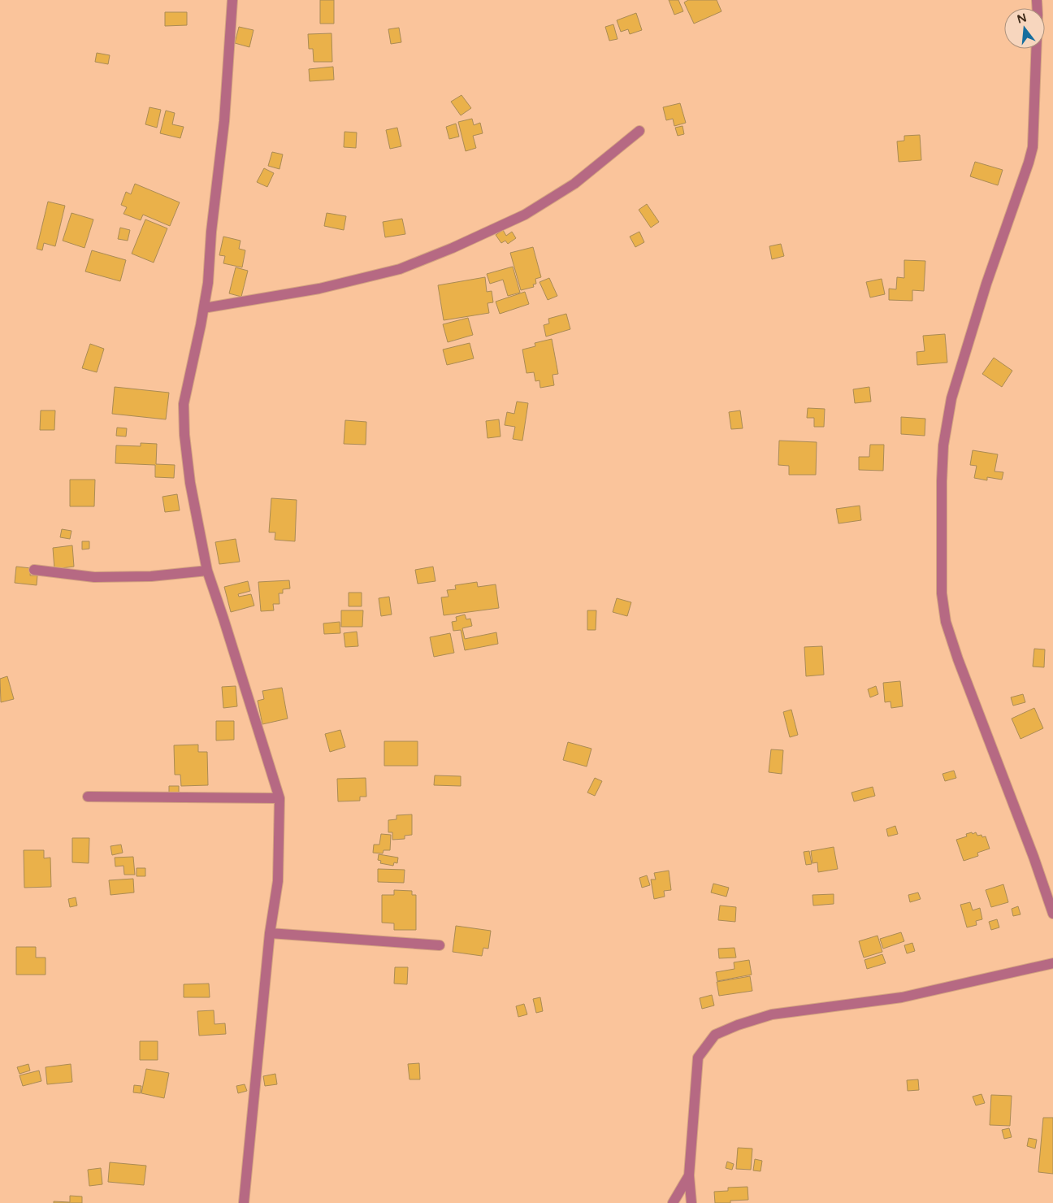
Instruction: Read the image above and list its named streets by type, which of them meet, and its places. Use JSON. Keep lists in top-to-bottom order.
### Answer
{
  "north": "top"
}
